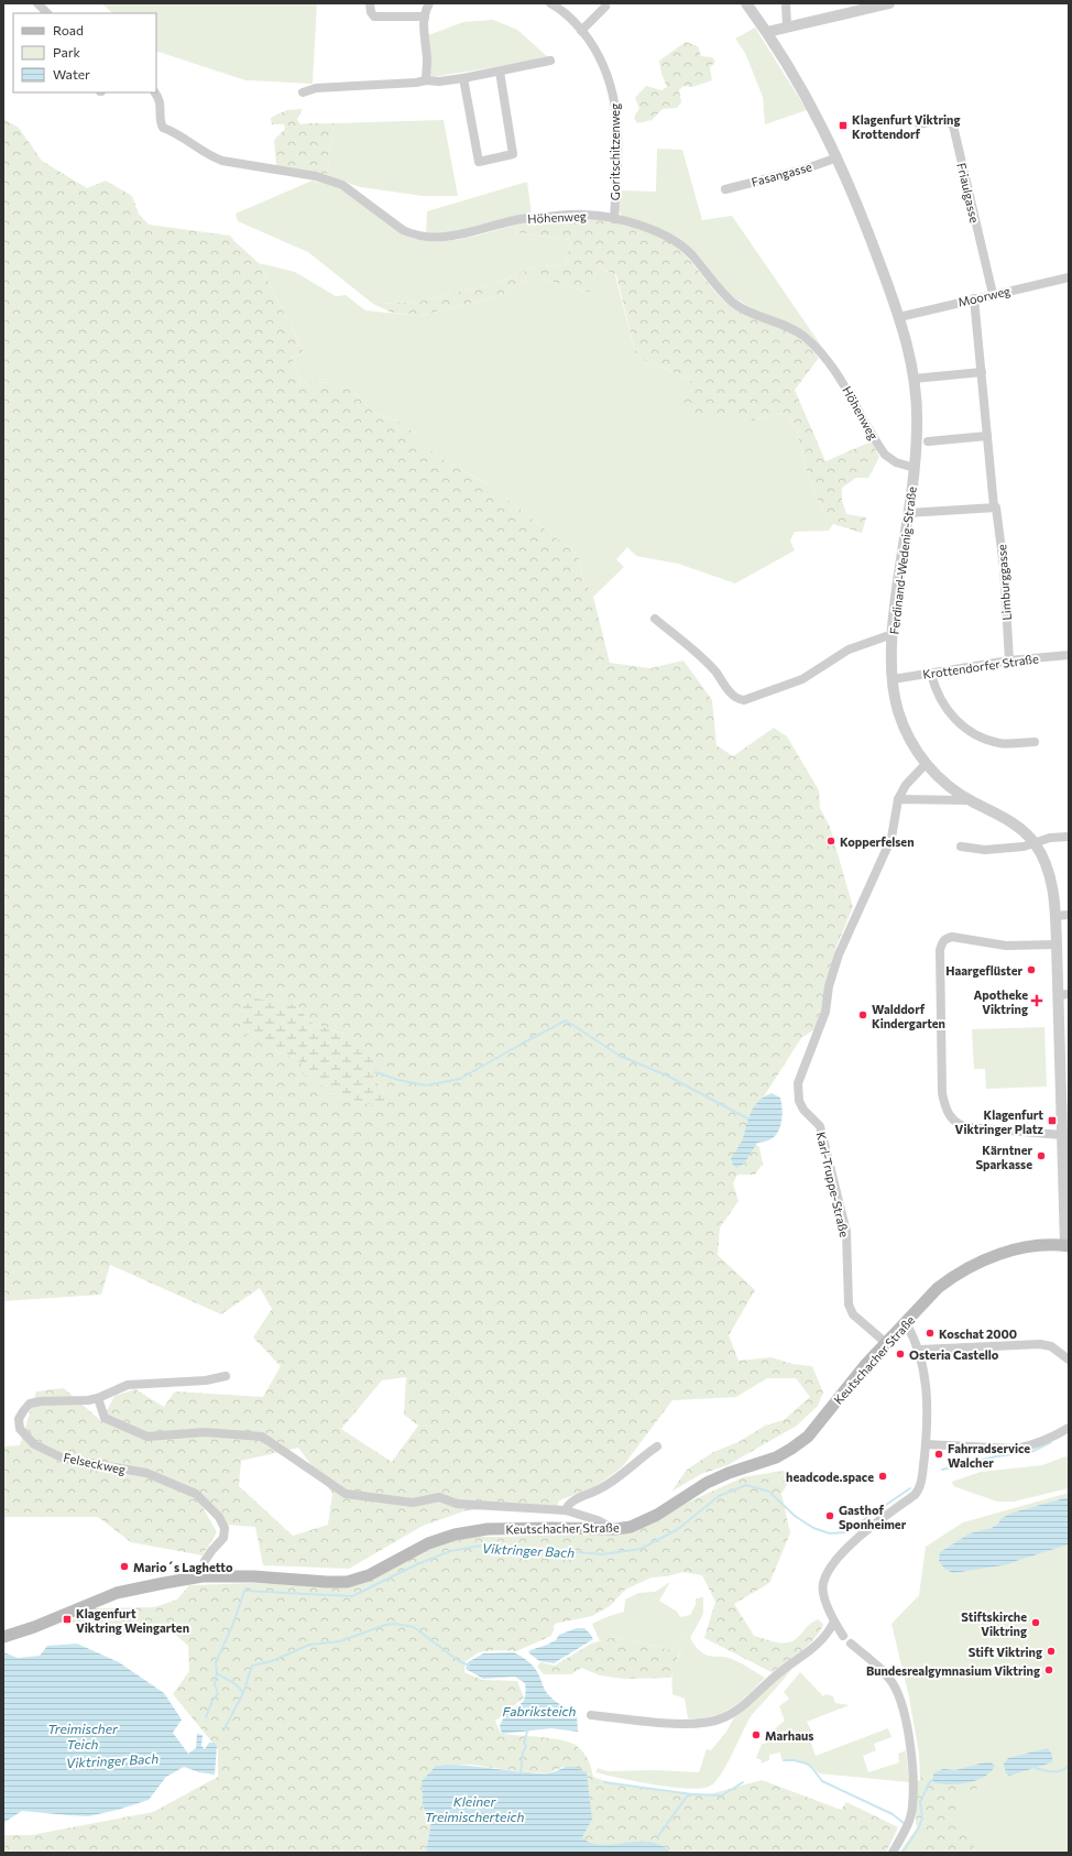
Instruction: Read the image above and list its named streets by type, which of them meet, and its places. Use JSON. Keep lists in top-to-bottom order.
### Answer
{
  "streets": {
    "main road": ["Keutschacher Straße"],
    "street": [
      "Goritschitzenweg",
      "Fasangasse",
      "Friaulgasse",
      "Höhenweg",
      "Moorweg",
      "Ferdinand-Wedenig-Straße",
      "Limburggasse",
      "Krottendorfer Straße",
      "Karl-Truppe-Straße",
      "Felseckweg"
    ]
  },
  "crossings": [
    ["Goritschitzenweg", "Höhenweg"],
    ["Fasangasse", "Ferdinand-Wedenig-Straße"],
    ["Friaulgasse", "Moorweg"],
    ["Höhenweg", "Ferdinand-Wedenig-Straße"],
    ["Moorweg", "Ferdinand-Wedenig-Straße"],
    ["Moorweg", "Limburggasse"],
    ["Ferdinand-Wedenig-Straße", "Krottendorfer Straße"],
    ["Ferdinand-Wedenig-Straße", "Karl-Truppe-Straße"],
    ["Ferdinand-Wedenig-Straße", "Keutschacher Straße"],
    ["Limburggasse", "Krottendorfer Straße"],
    ["Karl-Truppe-Straße", "Keutschacher Straße"],
    ["Keutschacher Straße", "Felseckweg"]
  ],
  "water": [
    "Viktringer Bach",
    "Fabriksteich",
    "Treimischer Teich",
    "Kleiner Treimischerteich"
  ],
  "places": {
    "transit": ["Klagenfurt Viktring Krottendorf", "Klagenfurt Viktringer Platz", "Klagenfurt Viktring Weingarten"],
    "other": [
      "Kopperfelsen",
      "Haargeflüster",
      "Walddorf Kindergarten",
      "Kärntner Sparkasse",
      "Koschat 2000",
      "Osteria Castello",
      "Fahrradservice Walcher",
      "headcode.space",
      "Gasthof Sponheimer",
      "Mario´s Laghetto",
      "Stiftskirche Viktring",
      "Stift Viktring",
      "Bundesrealgymnasium Viktring",
      "Marhaus"
    ],
    "health": ["Apotheke Viktring"]
  },
  "legend": ["Road", "Park", "Water"]
}
